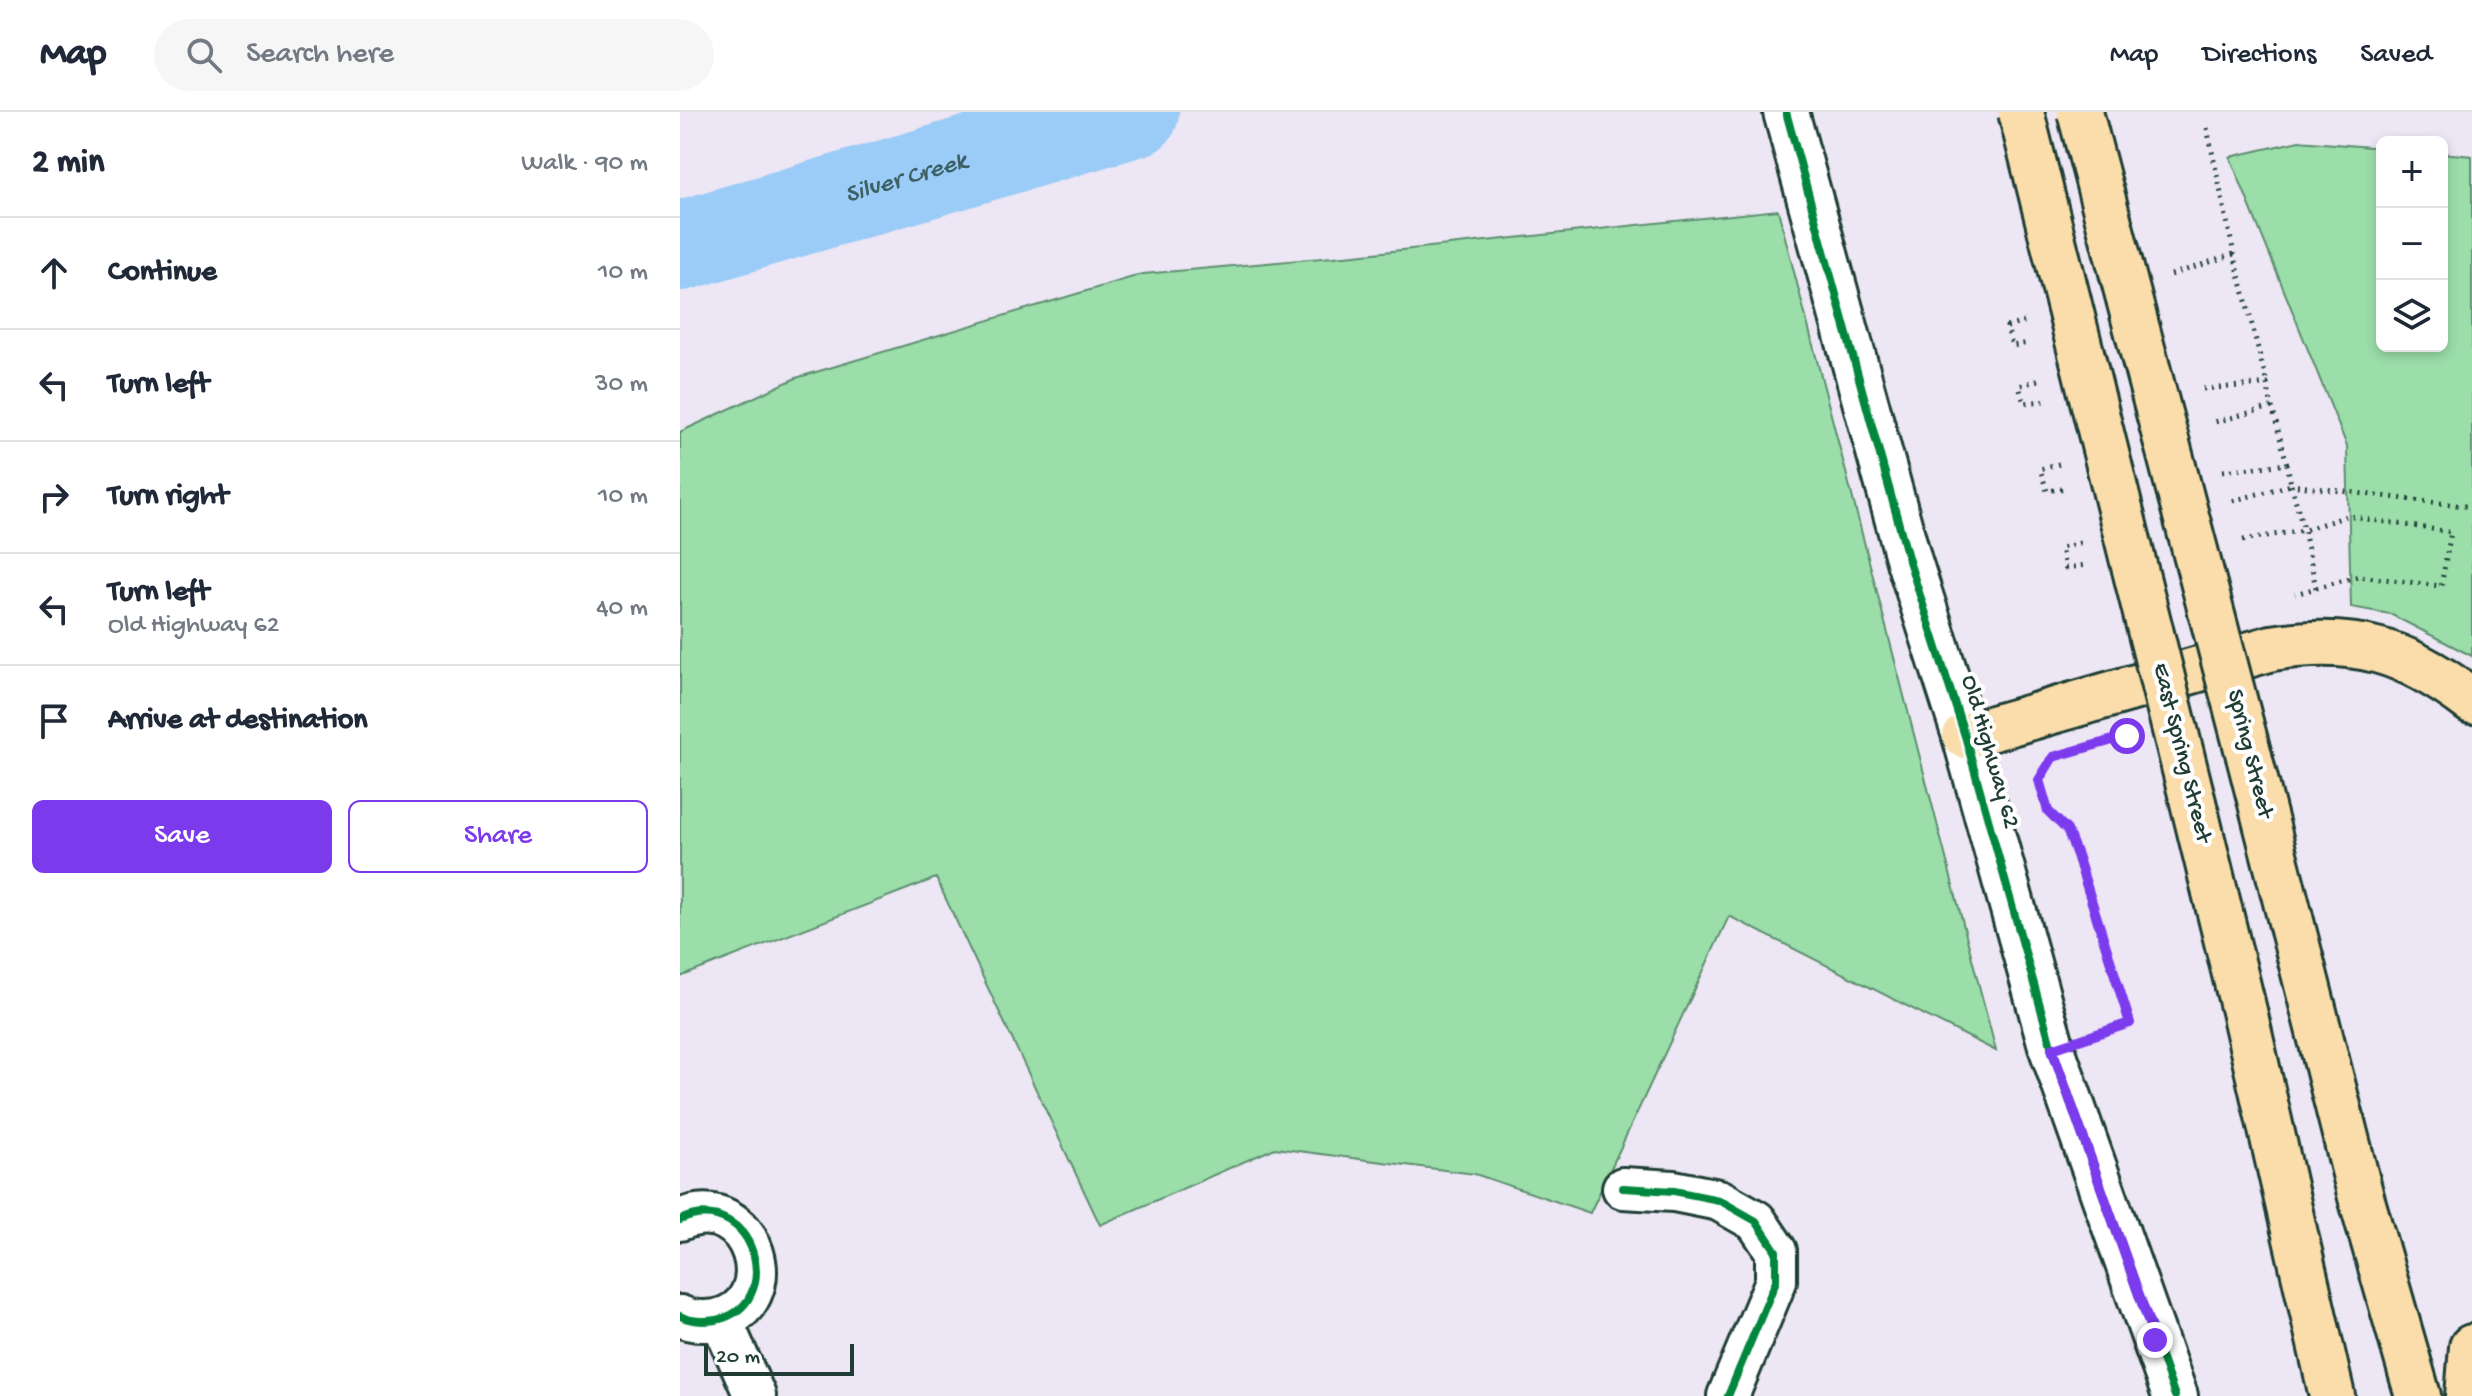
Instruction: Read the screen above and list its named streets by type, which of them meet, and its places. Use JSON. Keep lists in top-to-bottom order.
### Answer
{
  "streets": {
    "main road": ["East Spring Street", "Spring Street"],
    "street": ["Old Highway 62"]
  },
  "water": ["Silver Creek"],
  "scale_bar": "20 m",
  "page": {
    "header": "Map",
    "search": "Search here",
    "nav": ["Map", "Directions", "Saved"],
    "heading": ["2 min", "Walk · 90 m"],
    "map_buttons": ["+", "−"],
    "list": [
      ["Continue", "10 m"],
      ["Turn left", "30 m"],
      ["Turn right", "10 m"],
      ["Turn left", "Old Highway 62", "40 m"],
      "Arrive at destination"
    ],
    "buttons": ["Save", "Share"],
    "scale": "20 m"
  }
}
